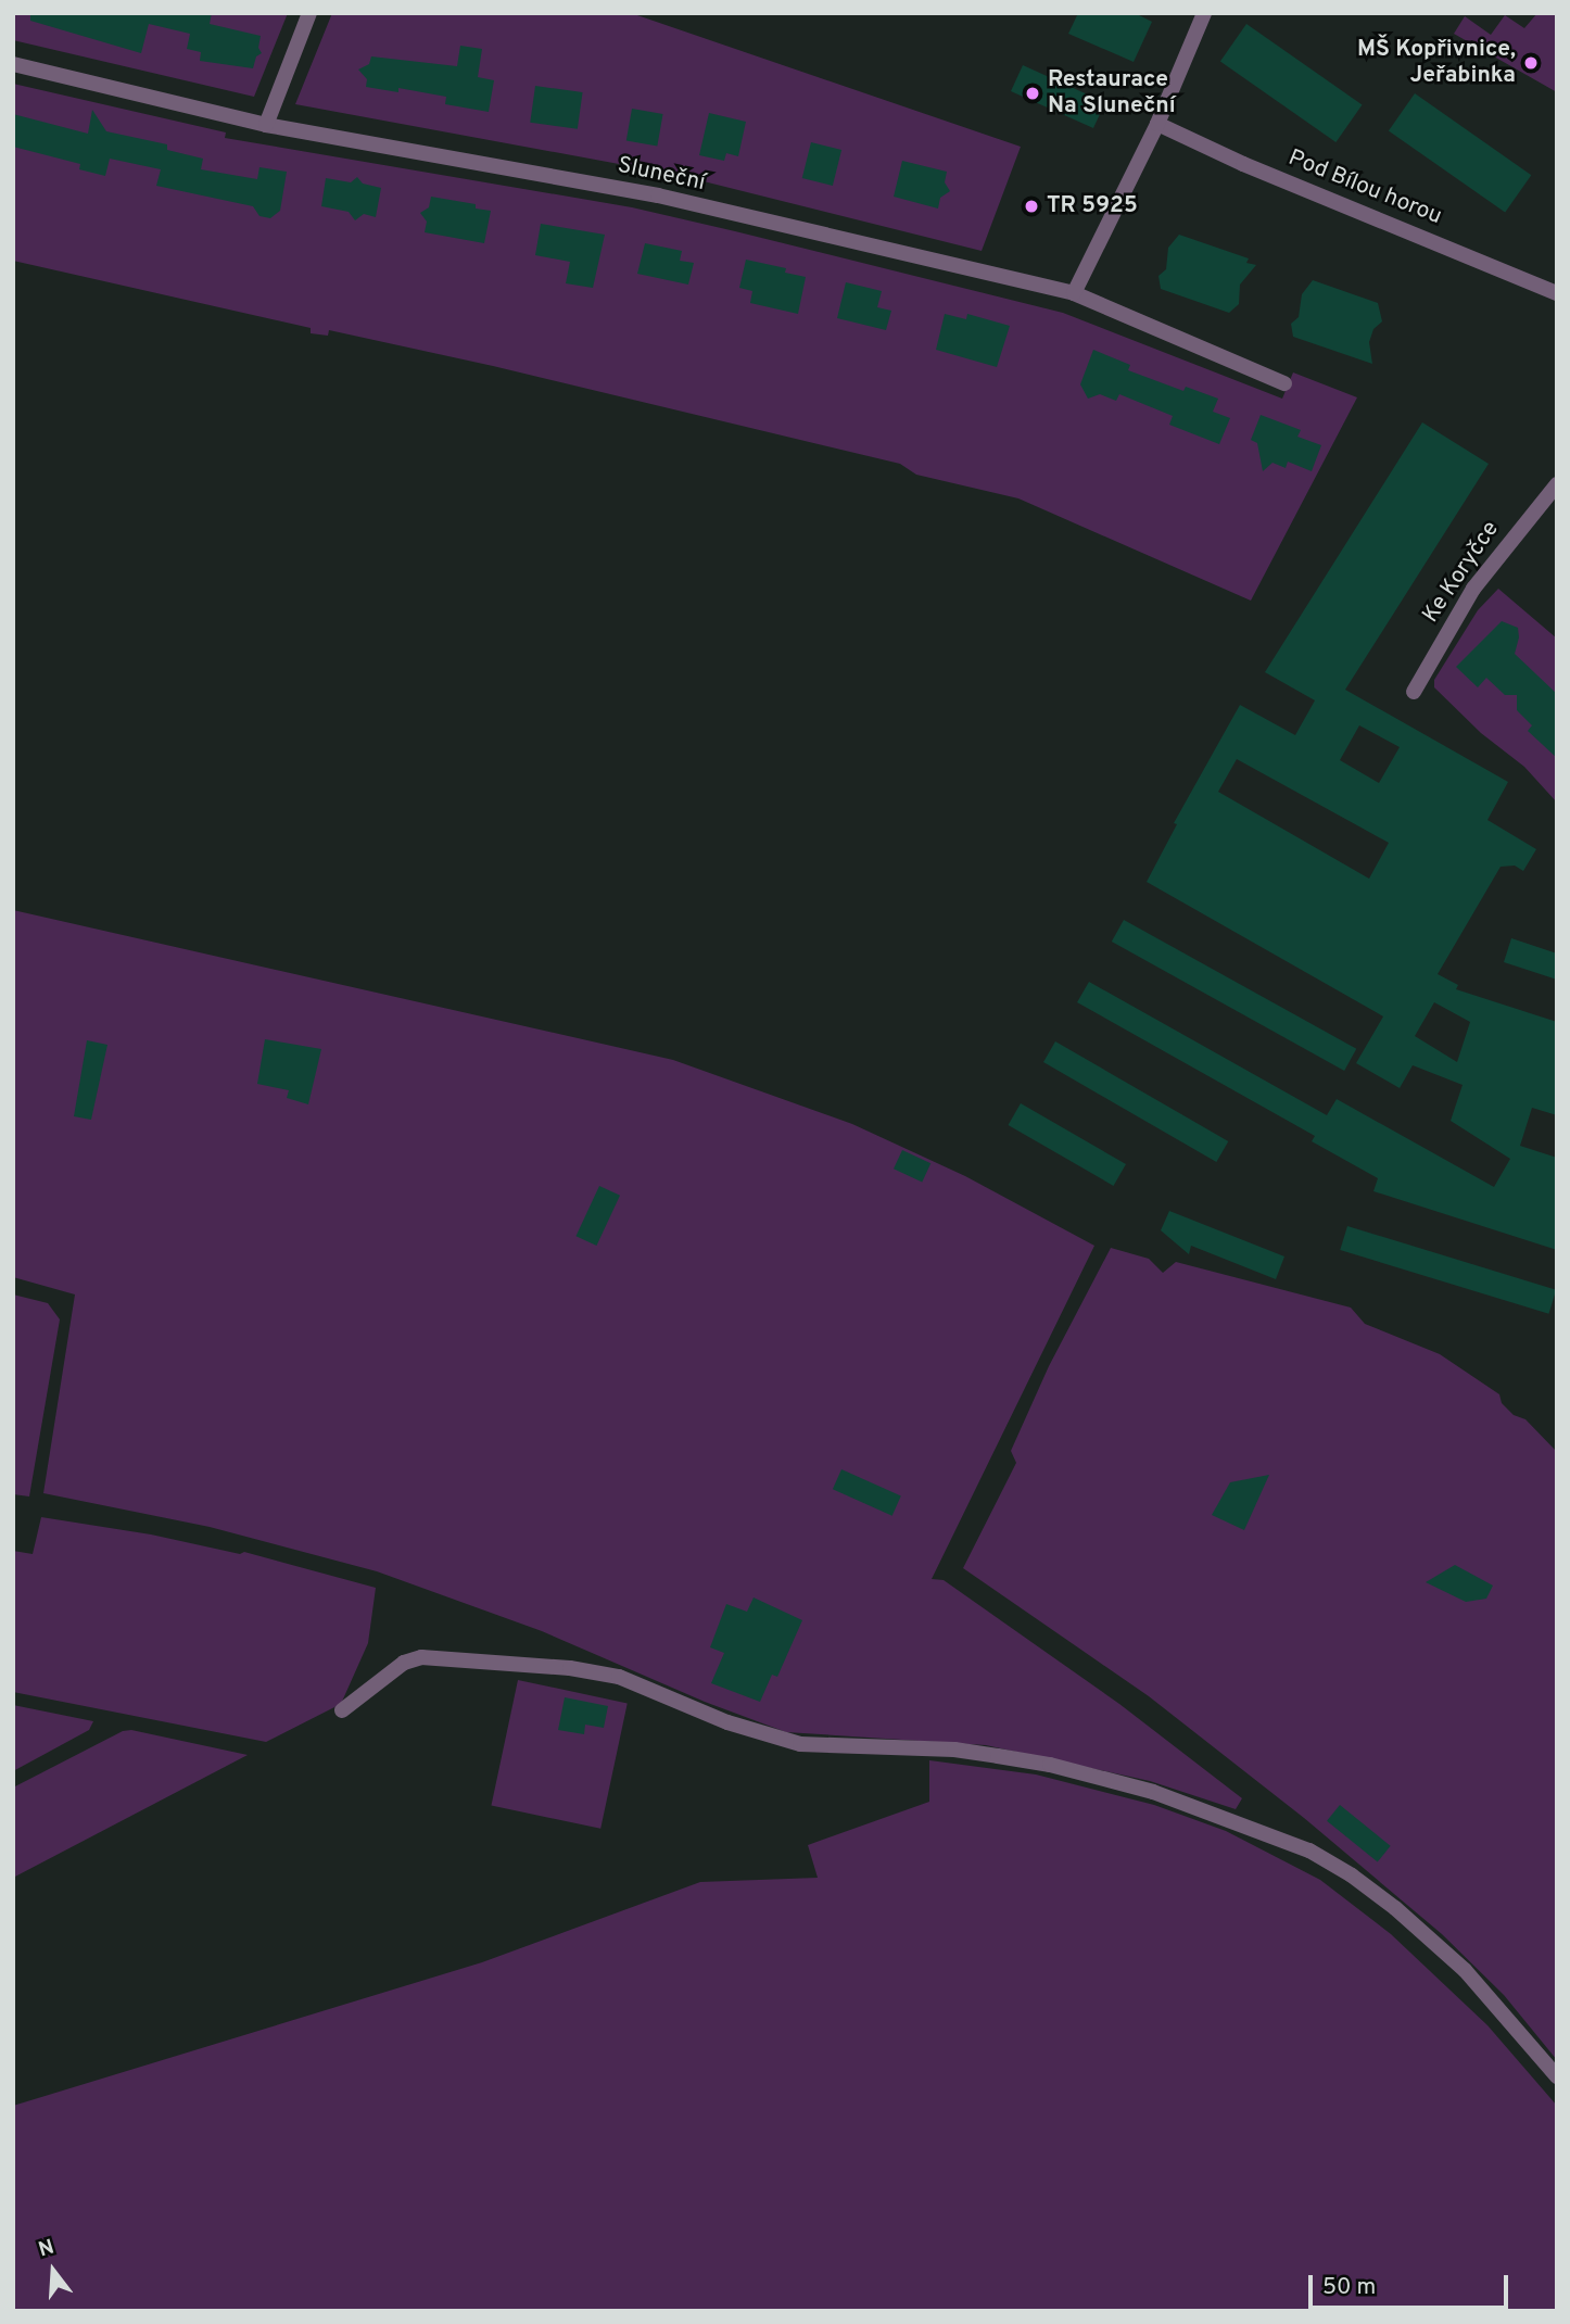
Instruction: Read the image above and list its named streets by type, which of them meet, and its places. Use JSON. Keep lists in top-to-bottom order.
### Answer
{
  "streets": {
    "street": ["Sluneční", "Pod Bílou horou", "Ke Koryčce"]
  },
  "places": ["MŠ Kopřivnice, Jeřabinka", "Restaurace Na Sluneční", "TR 5925"],
  "scale_bar": "50 m",
  "north": "top"
}
